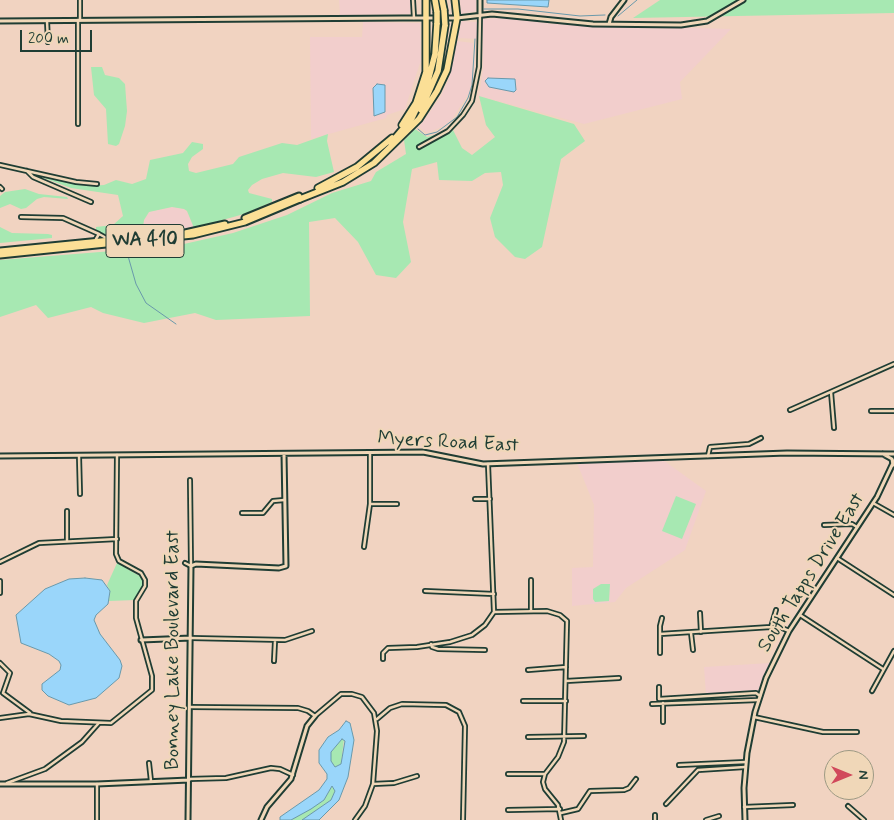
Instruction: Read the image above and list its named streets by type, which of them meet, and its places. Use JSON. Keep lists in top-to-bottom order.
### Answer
{
  "streets": {
    "highway": ["WA 410"],
    "street": ["Myers Road East", "South Tapps Drive East", "Bonney Lake Boulevard East"]
  },
  "scale_bar": "200 m",
  "north": "right"
}
